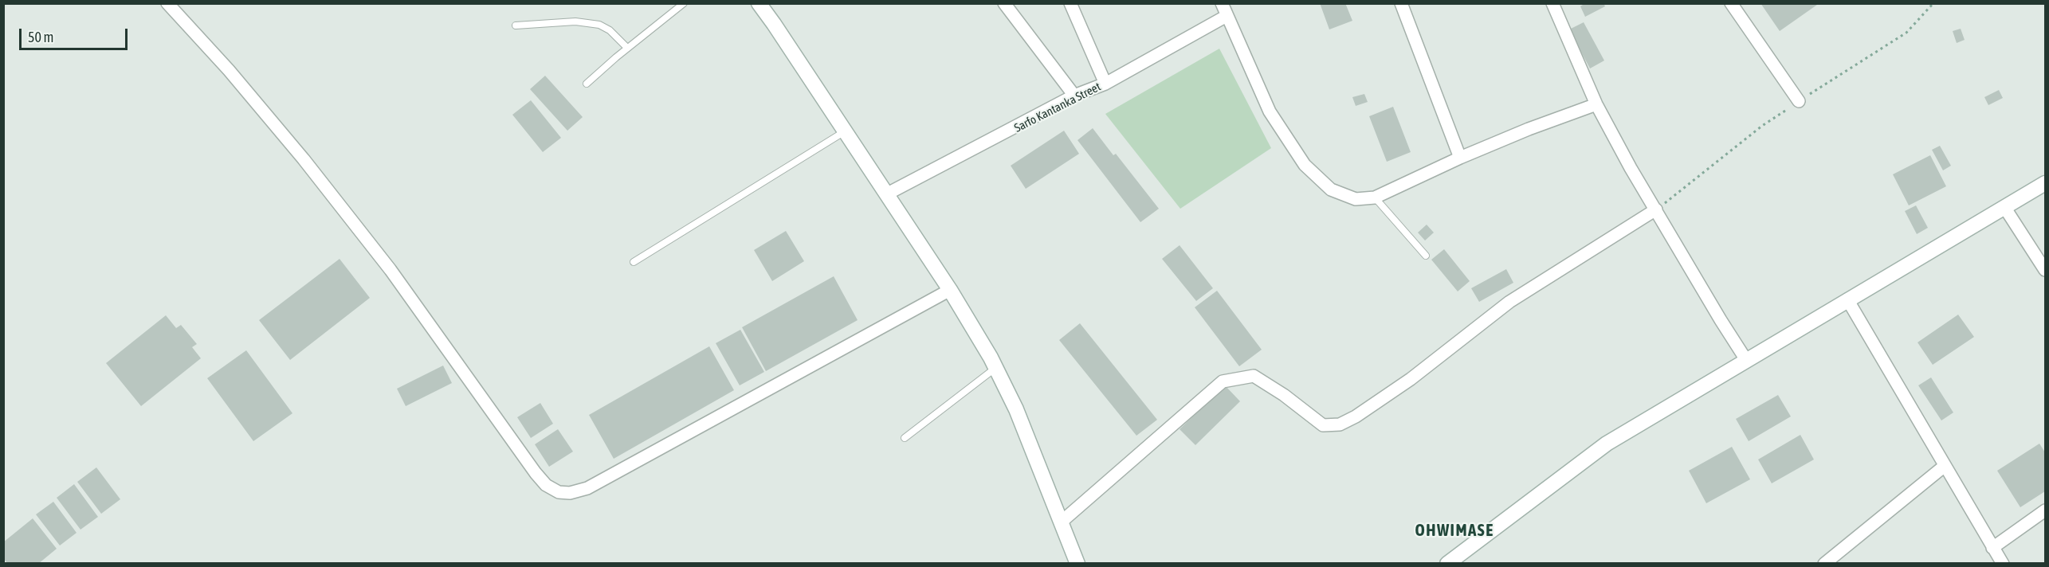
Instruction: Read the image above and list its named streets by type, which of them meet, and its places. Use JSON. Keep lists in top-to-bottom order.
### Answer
{
  "streets": {
    "street": ["Sarfo Kantanka Street"]
  },
  "districts": ["OHWIMASE"],
  "scale_bar": "50 m"
}
